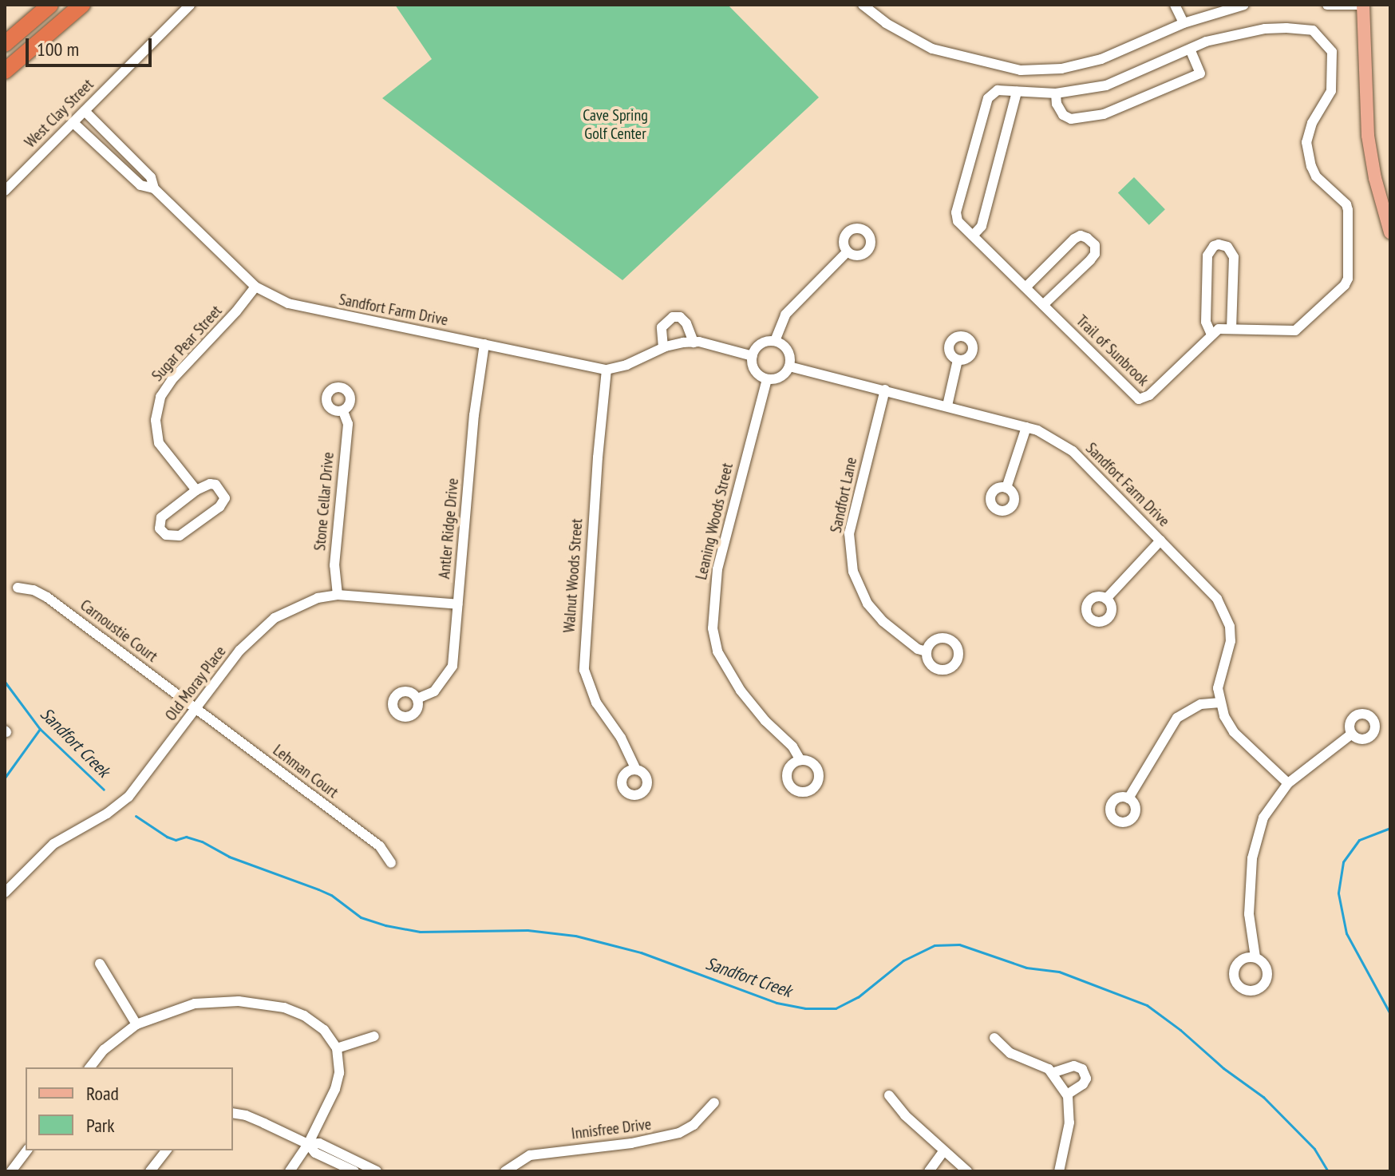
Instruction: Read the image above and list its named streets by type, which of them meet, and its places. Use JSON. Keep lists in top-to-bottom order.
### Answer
{
  "streets": {
    "street": [
      "West Clay Street",
      "Sandfort Farm Drive",
      "Sugar Pear Street",
      "Trail of Sunbrook",
      "Sandfort Lane",
      "Stone Cellar Drive",
      "Leaning Woods Street",
      "Antler Ridge Drive",
      "Walnut Woods Street",
      "Carnoustie Court",
      "Old Moray Place",
      "Lehman Court",
      "Innisfree Drive"
    ]
  },
  "crossings": [
    ["West Clay Street", "Sandfort Farm Drive"],
    ["Sandfort Farm Drive", "Sugar Pear Street"],
    ["Sandfort Farm Drive", "Sandfort Lane"],
    ["Sandfort Farm Drive", "Leaning Woods Street"],
    ["Sandfort Farm Drive", "Antler Ridge Drive"],
    ["Sandfort Farm Drive", "Walnut Woods Street"],
    ["Stone Cellar Drive", "Old Moray Place"],
    ["Antler Ridge Drive", "Old Moray Place"],
    ["Carnoustie Court", "Old Moray Place"],
    ["Carnoustie Court", "Lehman Court"],
    ["Old Moray Place", "Lehman Court"]
  ],
  "water": ["Sandfort Creek"],
  "parks": ["Cave Spring Golf Center"],
  "legend": ["Road", "Park"],
  "scale_bar": "100 m"
}
